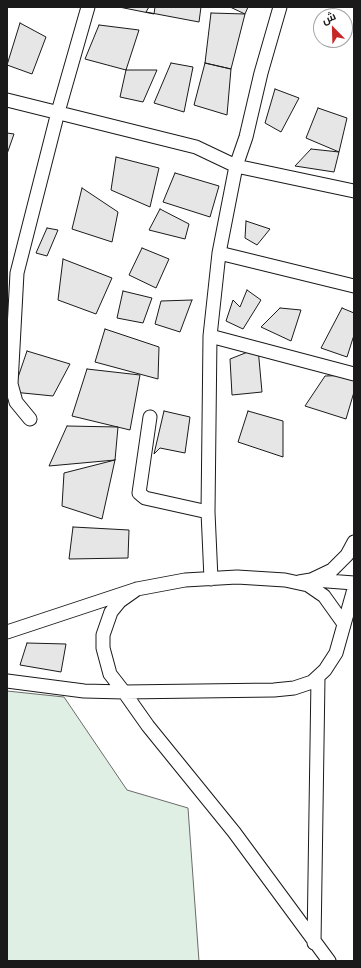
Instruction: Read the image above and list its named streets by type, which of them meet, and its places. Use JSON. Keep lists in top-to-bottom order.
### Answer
{
  "north": "top left"
}
